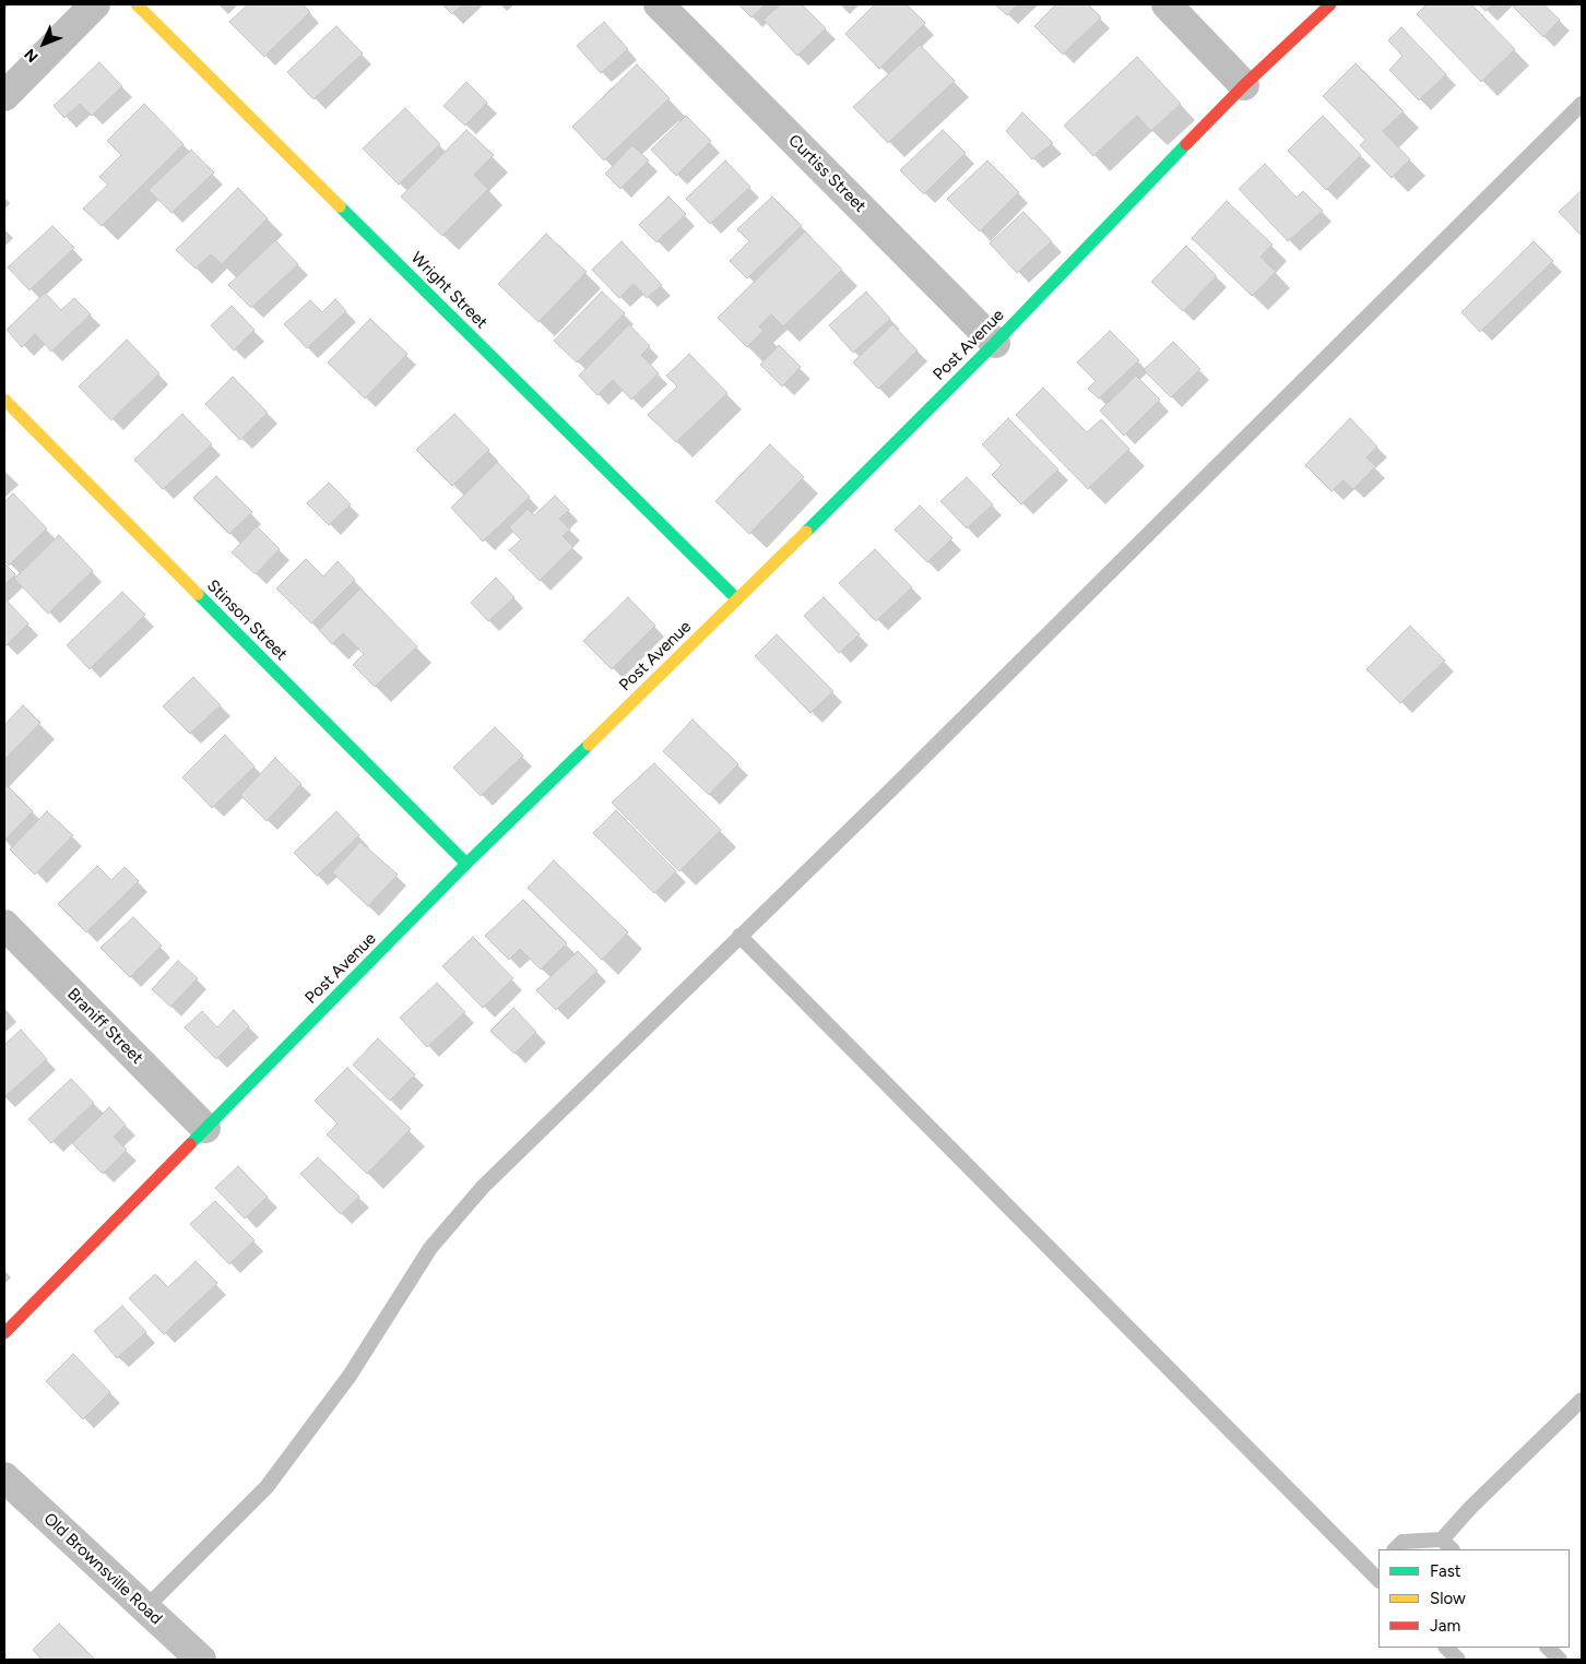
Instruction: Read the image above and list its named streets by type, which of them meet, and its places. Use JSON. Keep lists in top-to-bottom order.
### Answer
{
  "streets": {
    "street": [
      "Curtiss Street",
      "Wright Street",
      "Post Avenue",
      "Stinson Street",
      "Braniff Street",
      "Old Brownsville Road"
    ]
  },
  "crossings": [
    ["Curtiss Street", "Post Avenue"],
    ["Wright Street", "Post Avenue"],
    ["Post Avenue", "Stinson Street"],
    ["Post Avenue", "Braniff Street"]
  ],
  "legend": ["Fast", "Slow", "Jam"],
  "north": "bottom left"
}
